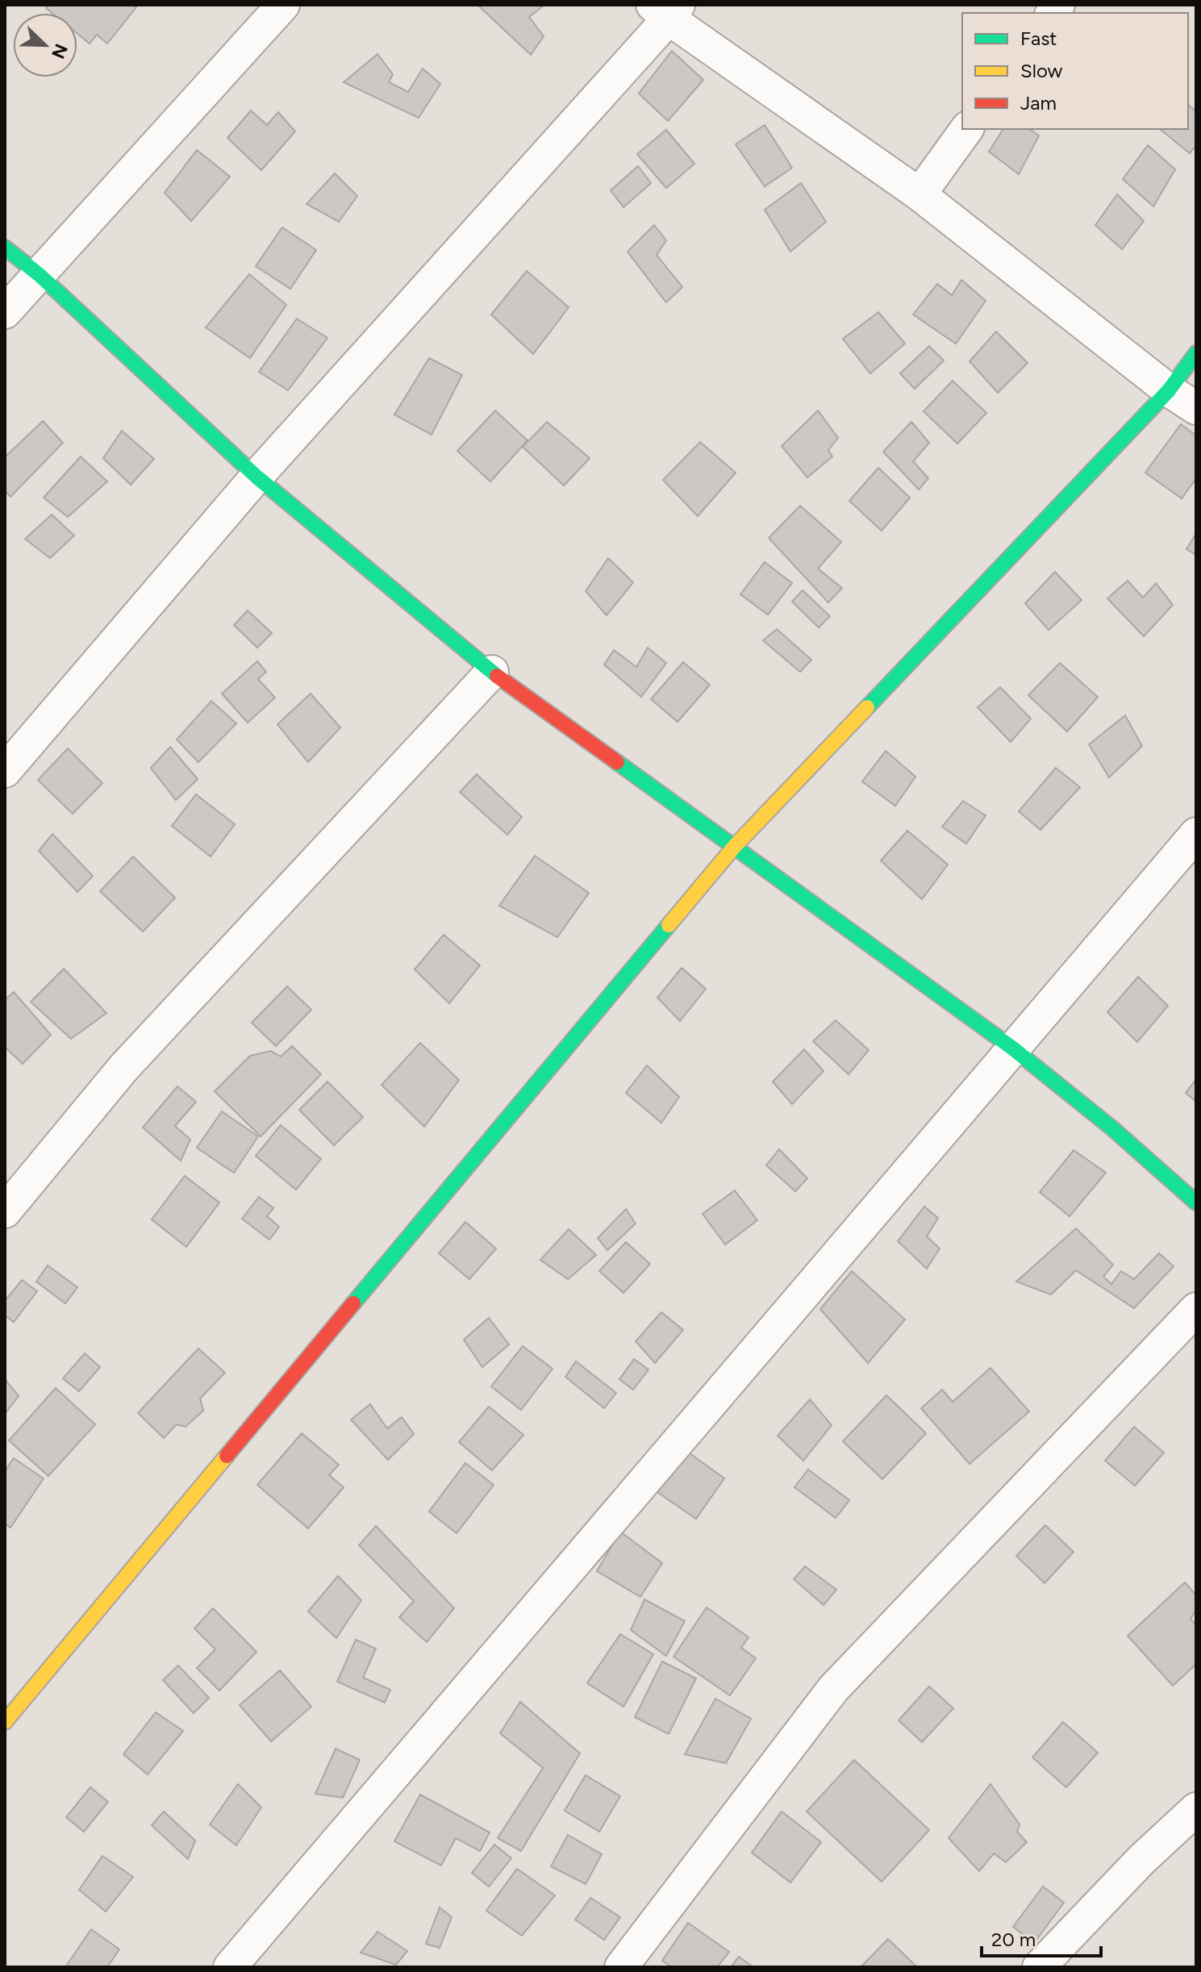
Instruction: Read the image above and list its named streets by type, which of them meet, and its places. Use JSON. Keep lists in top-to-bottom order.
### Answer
{
  "legend": ["Fast", "Slow", "Jam"],
  "scale_bar": "20 m",
  "north": "bottom right"
}
